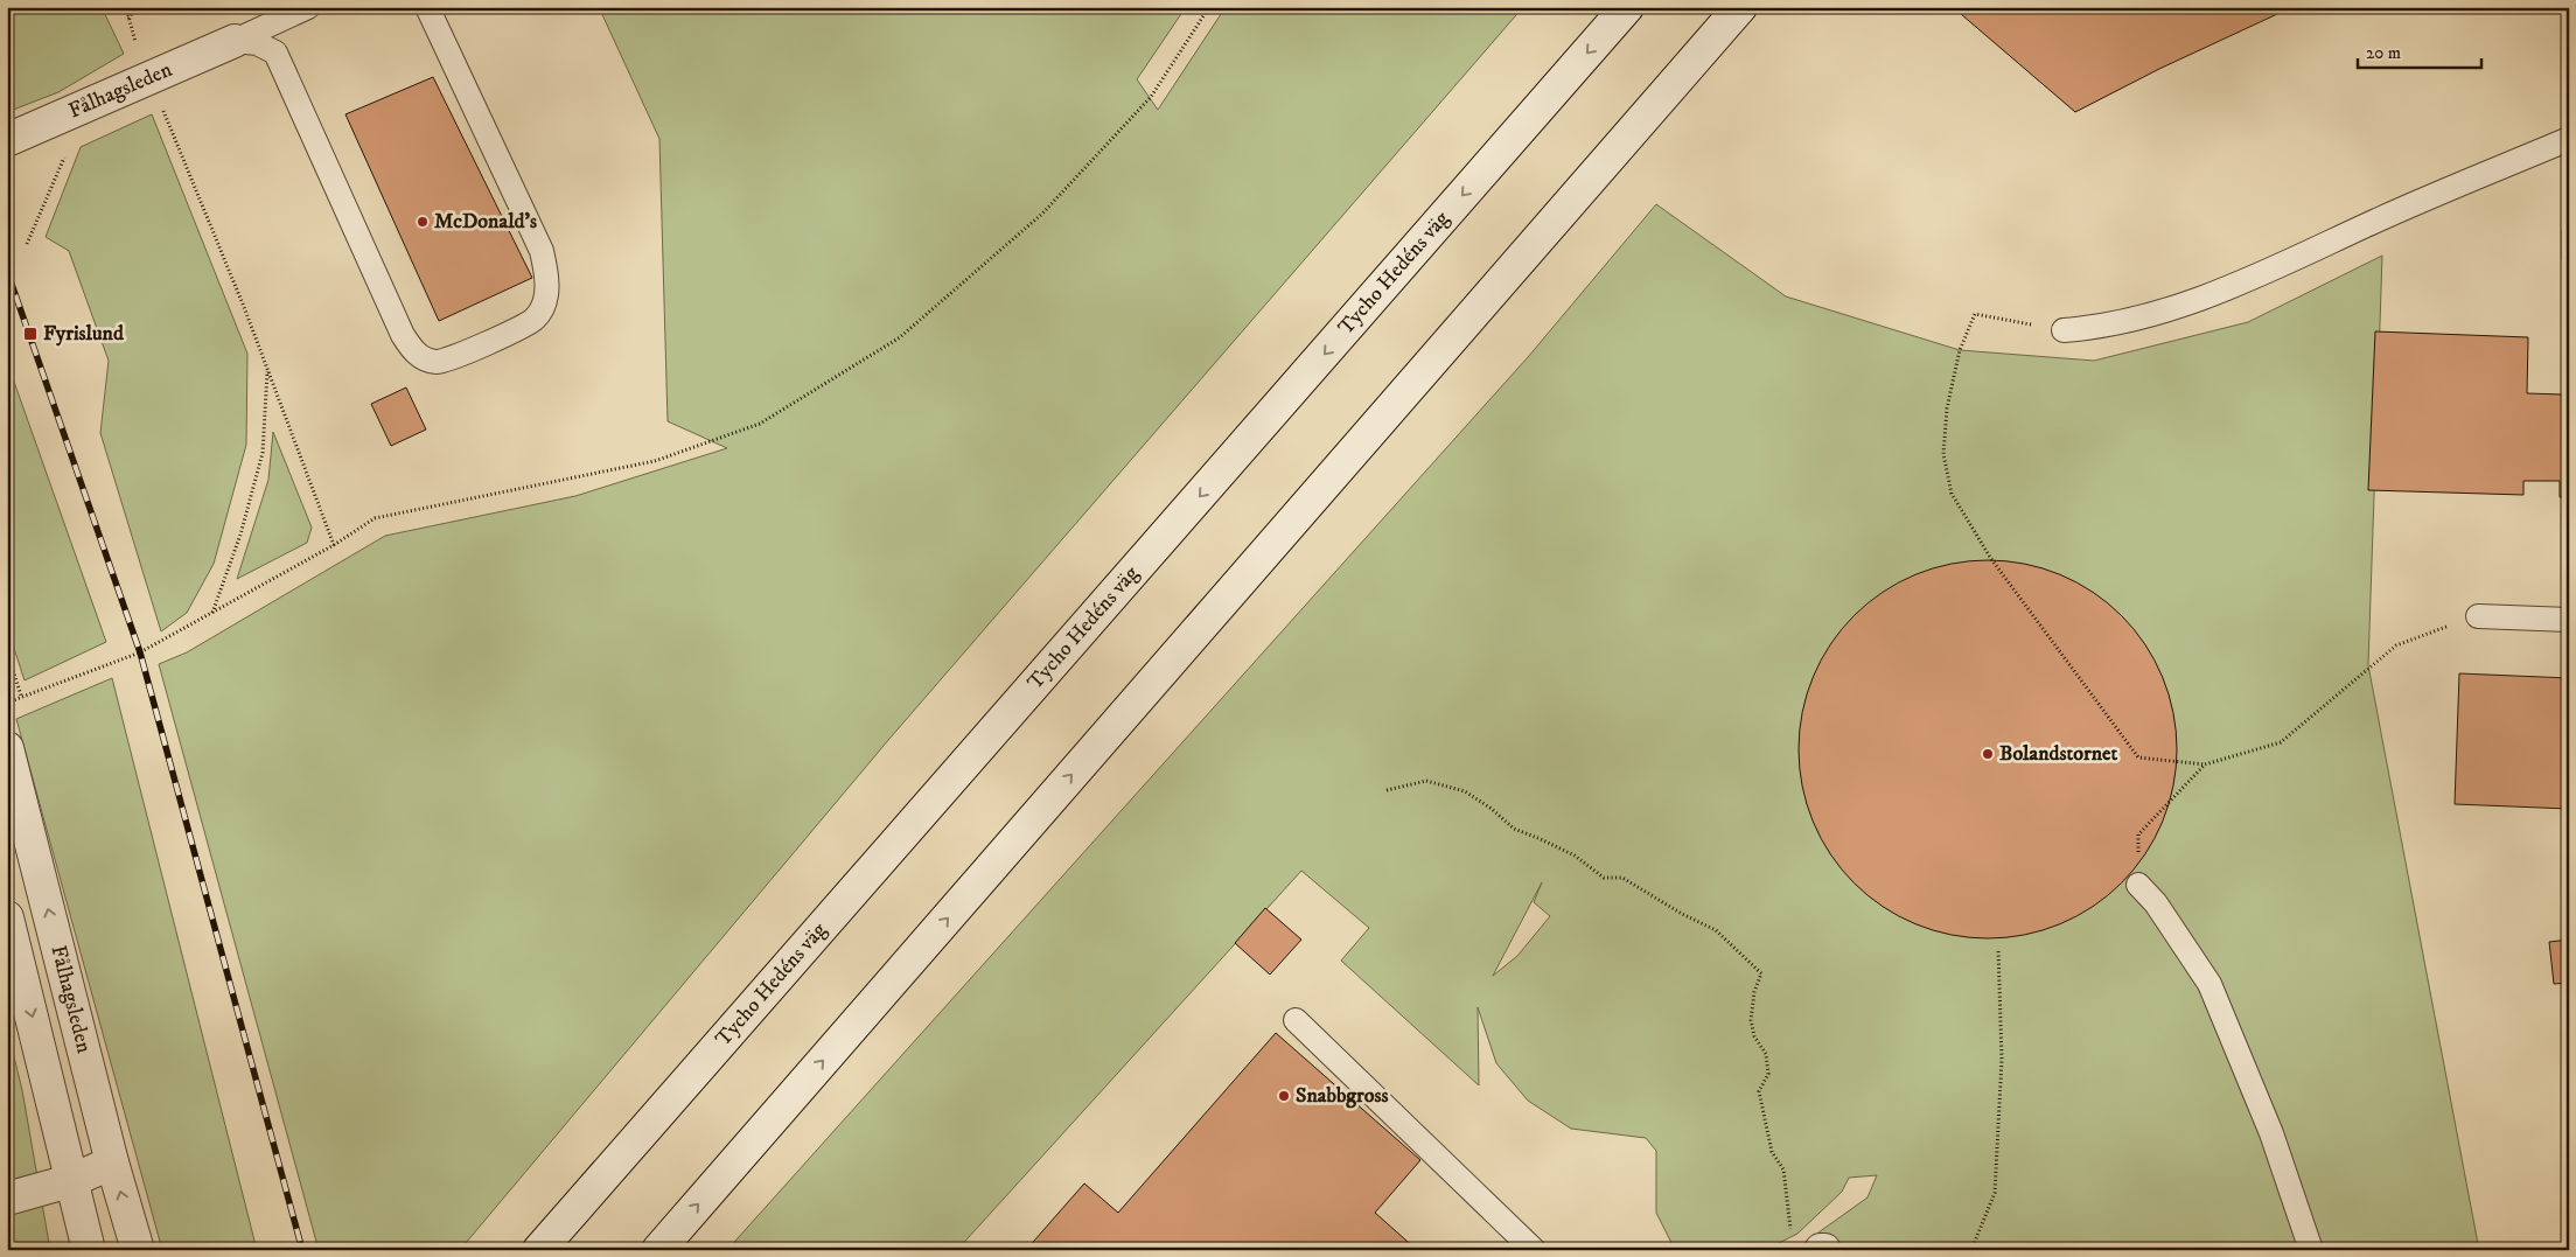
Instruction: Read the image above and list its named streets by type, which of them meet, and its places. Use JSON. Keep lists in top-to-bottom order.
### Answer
{
  "streets": {
    "main road": ["Fålhagsleden", "Tycho Hedéns väg"]
  },
  "places": {
    "other": ["McDonald's", "Bolandstornet", "Snabbgross"],
    "transit": ["Fyrislund"]
  },
  "scale_bar": "20 m"
}
